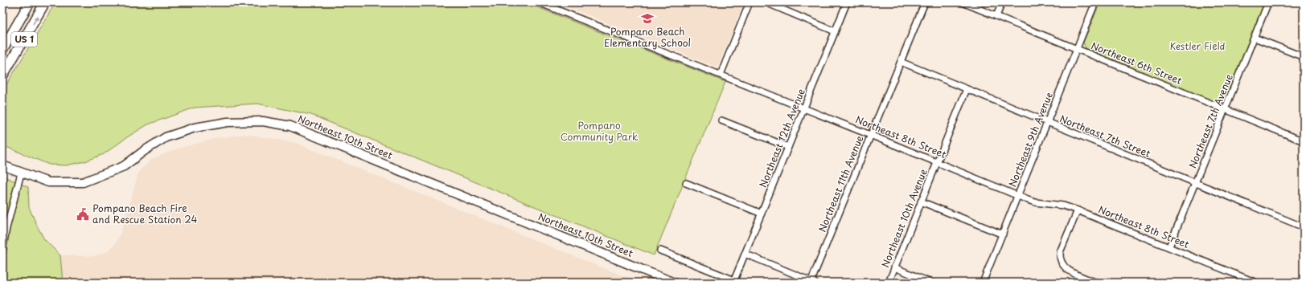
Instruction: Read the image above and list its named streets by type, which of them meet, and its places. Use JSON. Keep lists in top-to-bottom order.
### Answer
{
  "streets": {
    "main road": ["US 1"],
    "street": [
      "Northeast 6th Street",
      "Northeast 7th Avenue",
      "Northeast 7th Street",
      "Northeast 10th Street",
      "Northeast 8th Street",
      "Northeast 12th Avenue",
      "Northeast 9th Avenue",
      "Northeast 11th Avenue",
      "Northeast 10th Avenue"
    ]
  },
  "crossings": [
    ["Northeast 6th Street", "Northeast 7th Avenue"],
    ["Northeast 6th Street", "Northeast 9th Avenue"],
    ["Northeast 7th Avenue", "Northeast 7th Street"],
    ["Northeast 7th Avenue", "Northeast 8th Street"],
    ["Northeast 7th Street", "Northeast 9th Avenue"],
    ["Northeast 7th Street", "Northeast 11th Avenue"],
    ["Northeast 7th Street", "Northeast 10th Avenue"],
    ["Northeast 8th Street", "Northeast 12th Avenue"],
    ["Northeast 8th Street", "Northeast 9th Avenue"],
    ["Northeast 8th Street", "Northeast 11th Avenue"],
    ["Northeast 8th Street", "Northeast 10th Avenue"]
  ],
  "parks": ["Kestler Field", "Pompano Community Park"],
  "places": {
    "school or university": ["Pompano Beach Elementary School"],
    "public building": ["Pompano Beach Fire and Rescue Station 24"]
  }
}
